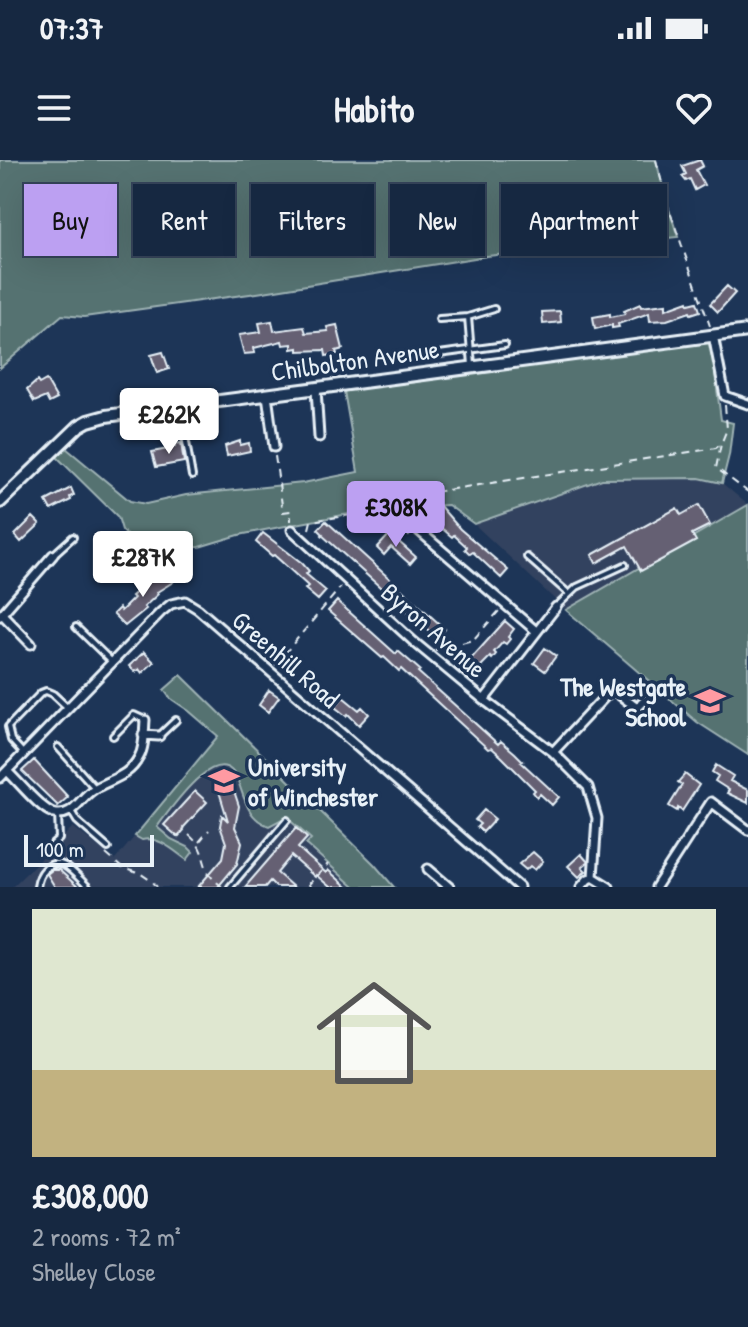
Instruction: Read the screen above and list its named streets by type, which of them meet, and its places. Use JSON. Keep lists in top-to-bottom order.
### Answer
{
  "streets": {
    "main road": ["Chilbolton Avenue"],
    "street": ["Byron Avenue", "Greenhill Road"]
  },
  "places": {
    "school or university": ["The Westgate School", "University of Winchester"]
  },
  "scale_bar": "100 m",
  "page": {
    "status": "07:37",
    "header": "Habito",
    "chip": [
      "Buy",
      "Rent",
      "Filters",
      "New",
      "Apartment"
    ],
    "price": ["£262K", "£308K", "£287K"],
    "scale": "100 m",
    "list": [
      {
        "name": "£308,000",
        "note": "2 rooms · 72 m² · Shelley Close"
      }
    ]
  }
}
